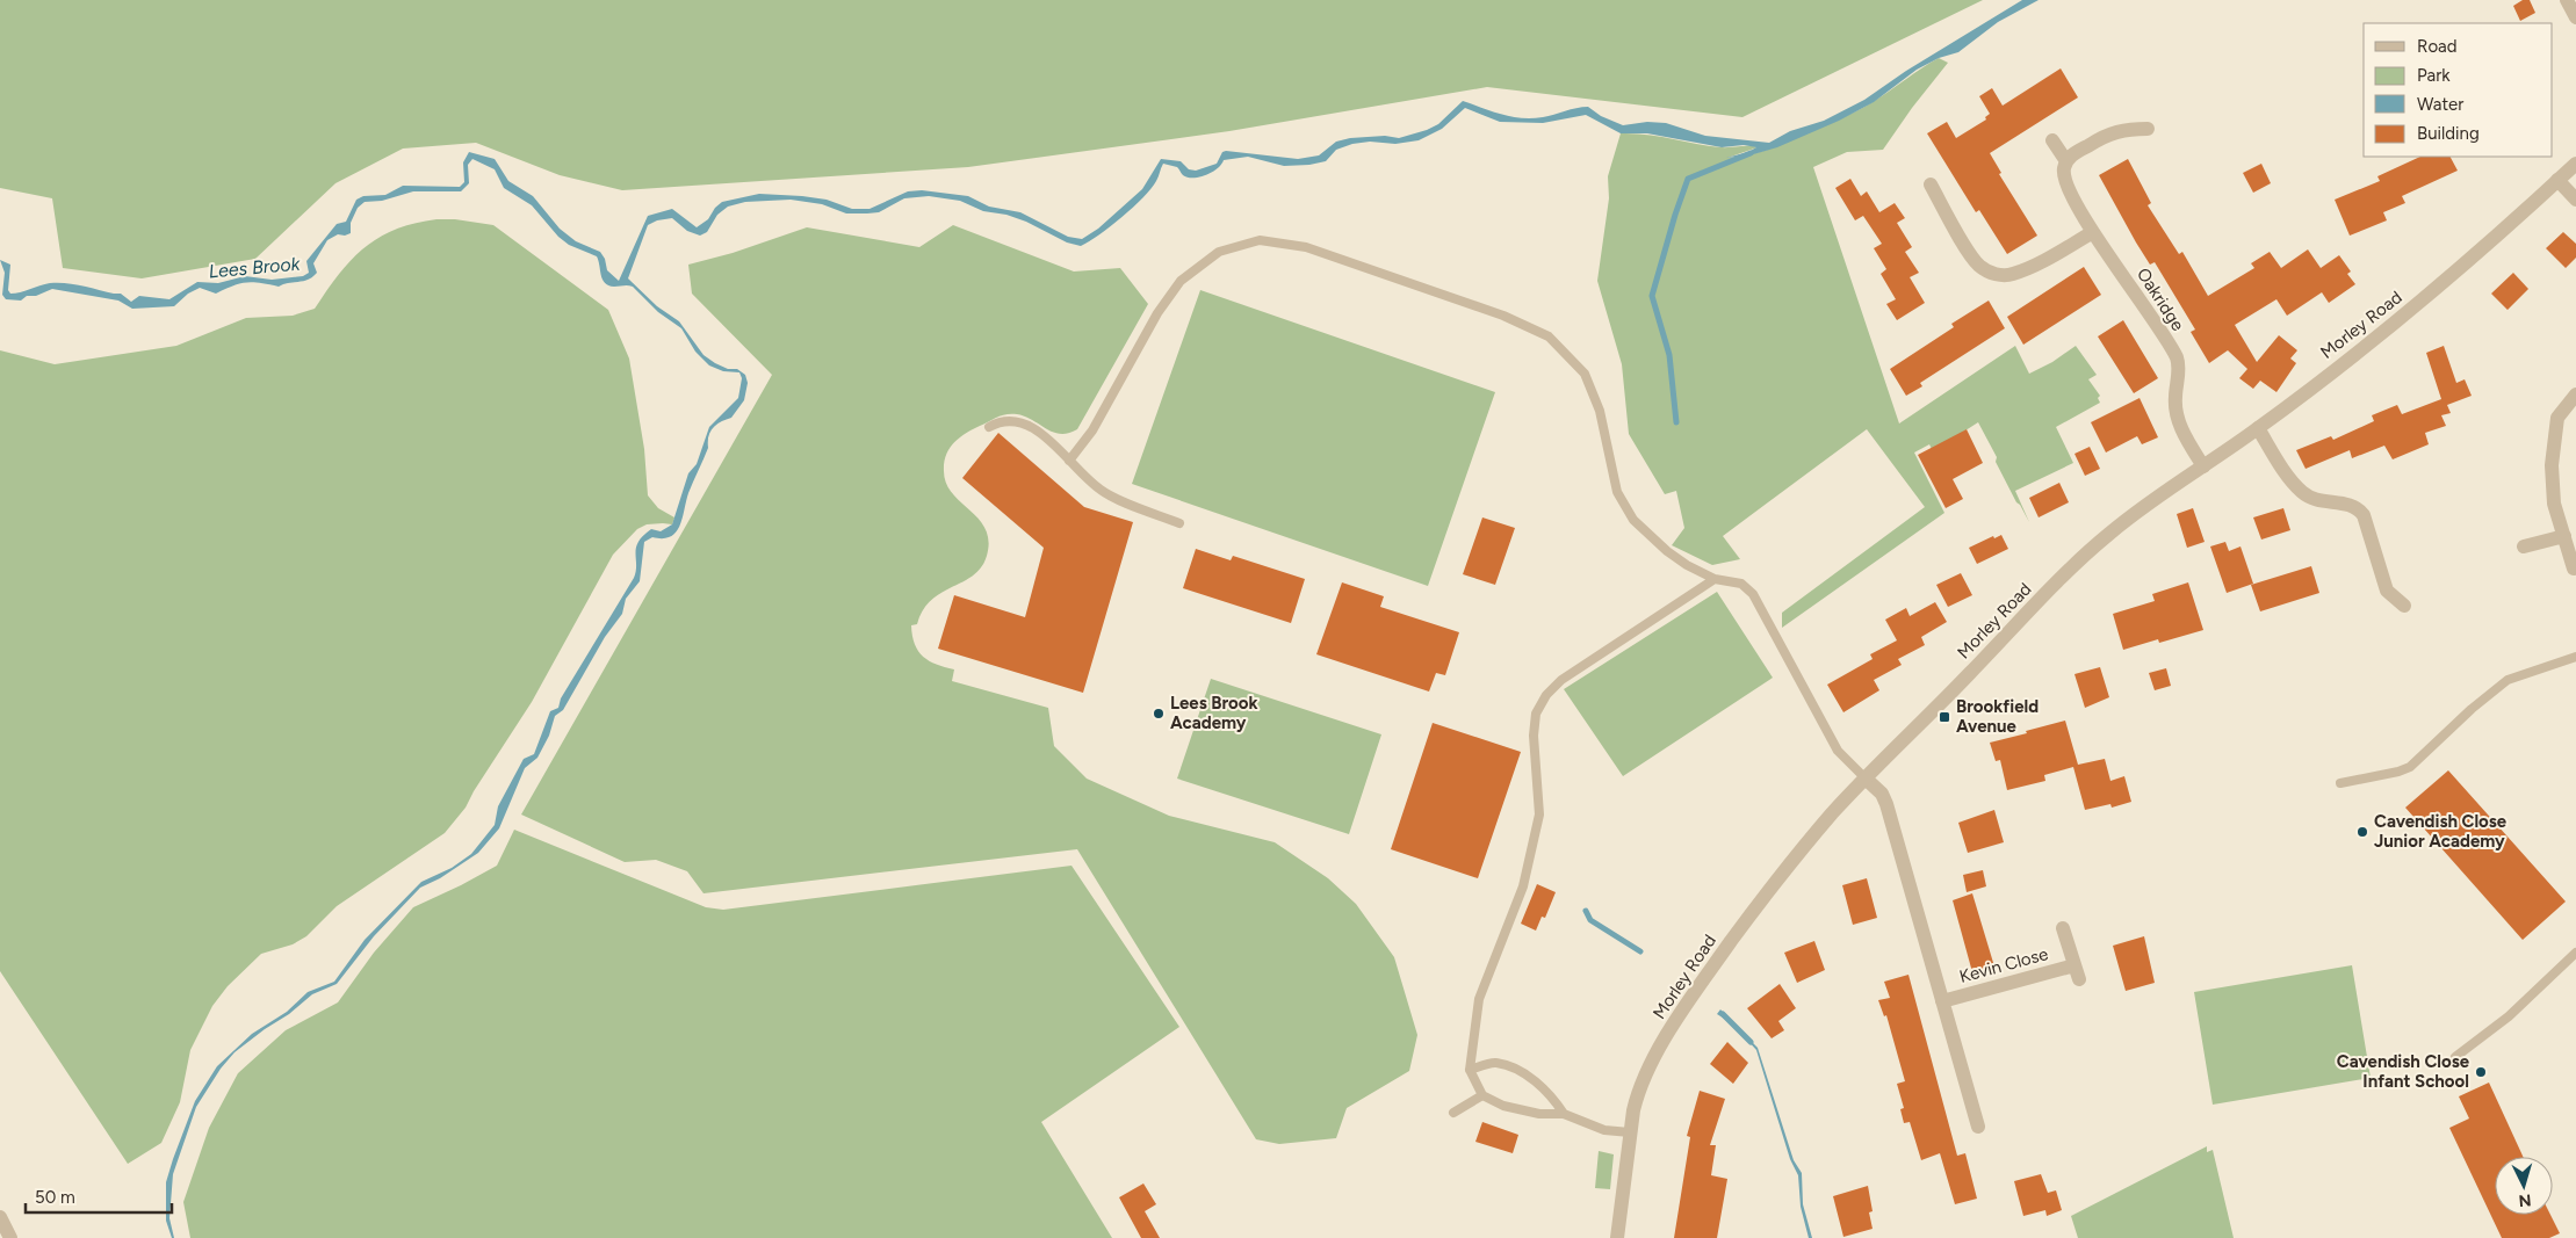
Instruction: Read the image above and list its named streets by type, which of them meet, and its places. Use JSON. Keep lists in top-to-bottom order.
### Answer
{
  "streets": {
    "street": ["Oakridge", "Morley Road", "Kevin Close"]
  },
  "crossings": [
    ["Oakridge", "Morley Road"]
  ],
  "water": ["Lees Brook"],
  "places": {
    "other": ["Lees Brook Academy", "Cavendish Close Junior Academy", "Cavendish Close Infant School"],
    "transit": ["Brookfield Avenue"]
  },
  "legend": [
    "Road",
    "Park",
    "Water",
    "Building"
  ],
  "scale_bar": "50 m",
  "north": "bottom"
}
